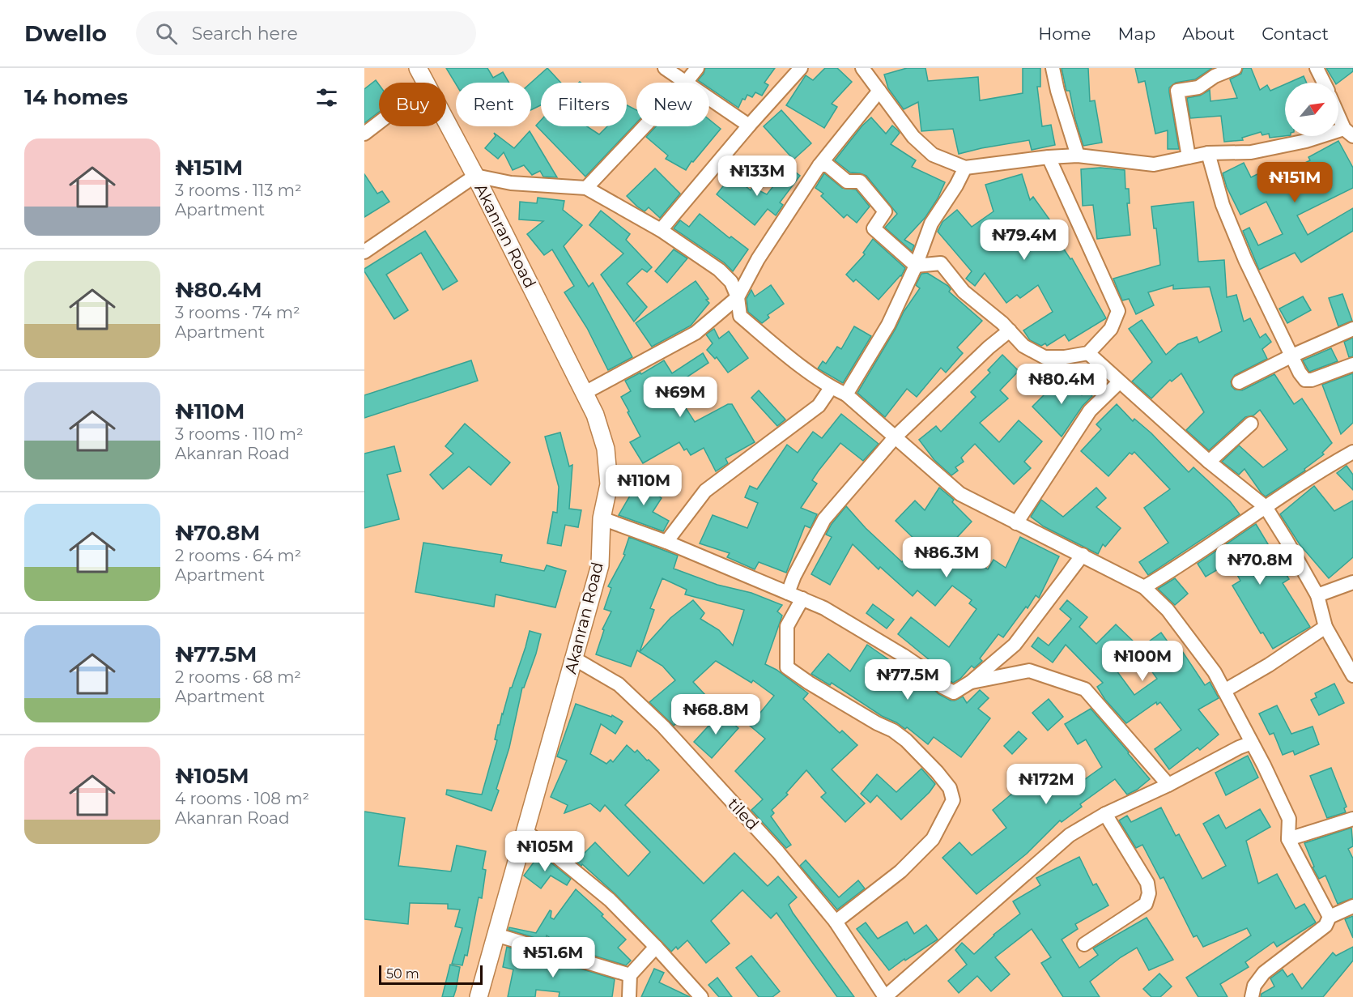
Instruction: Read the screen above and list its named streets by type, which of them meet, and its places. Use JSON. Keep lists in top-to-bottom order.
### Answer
{
  "streets": {
    "main road": ["Akanran Road"],
    "street": ["tiled"]
  },
  "crossings": [
    ["Akanran Road", "tiled"]
  ],
  "scale_bar": "50 m",
  "north": "top right",
  "page": {
    "header": "Dwello",
    "search": "Search here",
    "nav": [
      "Home",
      "Map",
      "About",
      "Contact"
    ],
    "heading": "14 homes",
    "chip": [
      "Buy",
      "Rent",
      "Filters",
      "New"
    ],
    "list": [
      {
        "name": "₦151M",
        "note": "3 rooms · 113 m² · Apartment"
      },
      {
        "name": "₦80.4M",
        "note": "3 rooms · 74 m² · Apartment"
      },
      {
        "name": "₦110M",
        "note": "3 rooms · 110 m² · Akanran Road"
      },
      {
        "name": "₦70.8M",
        "note": "2 rooms · 64 m² · Apartment"
      },
      {
        "name": "₦77.5M",
        "note": "2 rooms · 68 m² · Apartment"
      },
      {
        "name": "₦105M",
        "note": "4 rooms · 108 m² · Akanran Road"
      }
    ],
    "price": [
      "₦133M",
      "₦151M",
      "₦79.4M",
      "₦80.4M",
      "₦69M",
      "₦110M",
      "₦86.3M",
      "₦70.8M",
      "₦100M",
      "₦77.5M",
      "₦68.8M",
      "₦172M",
      "₦105M",
      "₦51.6M"
    ],
    "scale": "50 m"
  }
}
